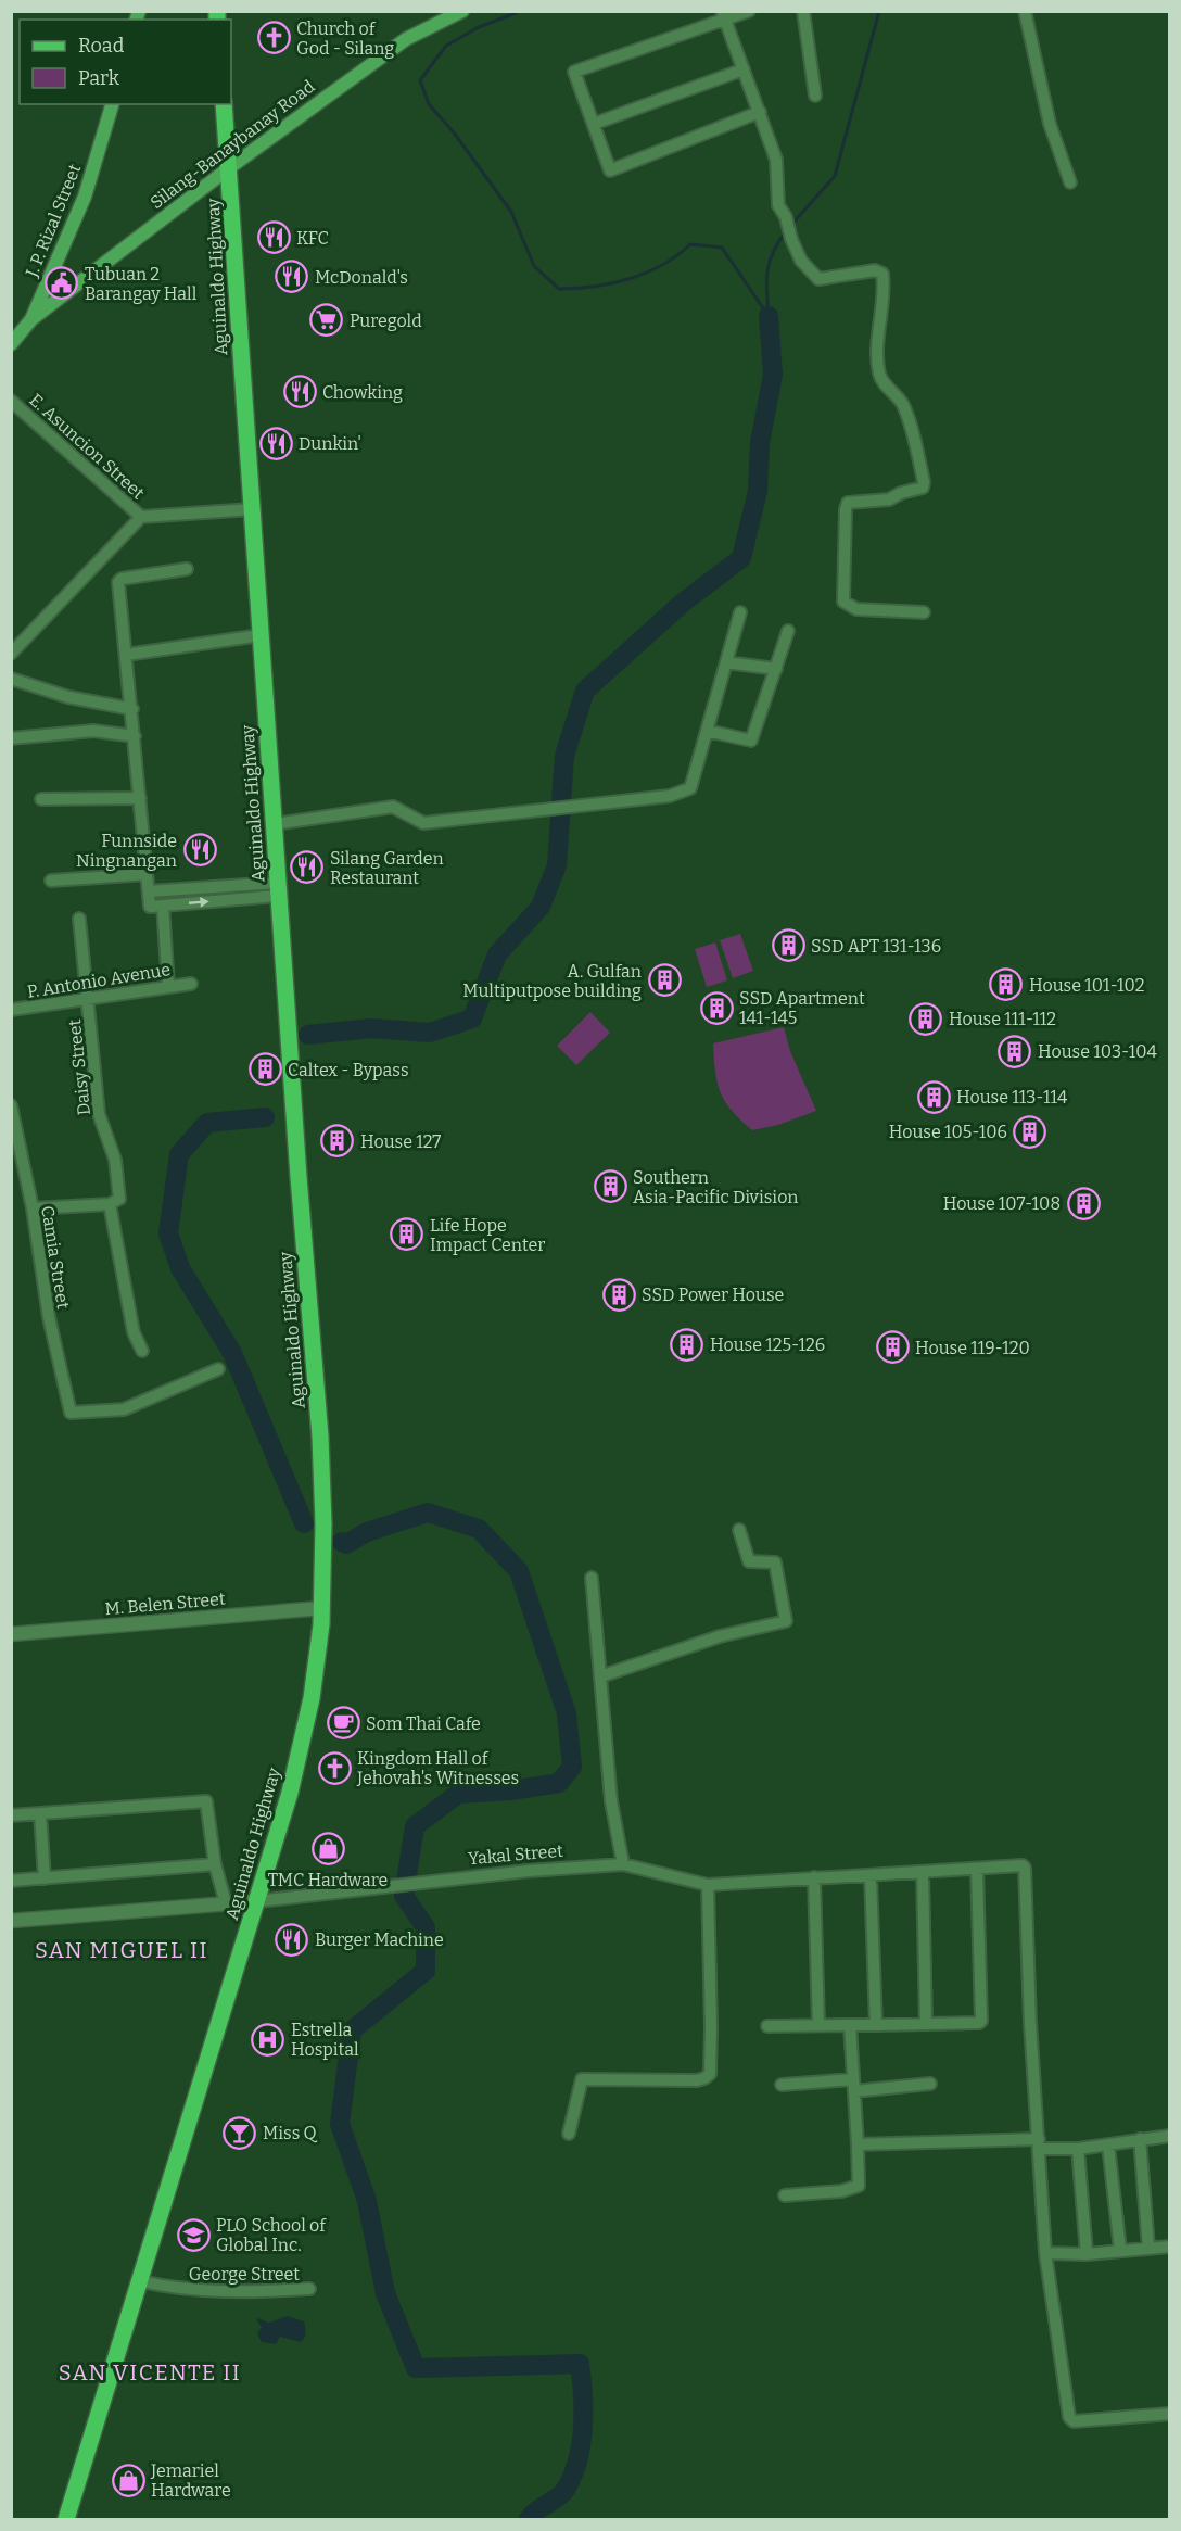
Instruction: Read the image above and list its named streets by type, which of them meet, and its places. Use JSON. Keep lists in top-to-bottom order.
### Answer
{
  "streets": {
    "main road": ["Silang-Banaybanay Road", "J. P. Rizal Street", "Aguinaldo Highway"],
    "street": [
      "E. Asuncion Street",
      "P. Antonio Avenue",
      "Daisy Street",
      "Camia Street",
      "M. Belen Street",
      "Yakal Street",
      "George Street"
    ]
  },
  "crossings": [
    ["Silang-Banaybanay Road", "J. P. Rizal Street"],
    ["Silang-Banaybanay Road", "Aguinaldo Highway"],
    ["Aguinaldo Highway", "M. Belen Street"],
    ["Aguinaldo Highway", "Yakal Street"],
    ["Aguinaldo Highway", "George Street"],
    ["P. Antonio Avenue", "Daisy Street"]
  ],
  "districts": ["SAN MIGUEL II", "SAN VICENTE II"],
  "places": {
    "church": ["Church of God - Silang", "Kingdom Hall of Jehovah's Witnesses"],
    "restaurant": [
      "KFC",
      "McDonald's",
      "Chowking",
      "Dunkin'",
      "Funnside Ningnangan",
      "Silang Garden Restaurant",
      "Burger Machine"
    ],
    "public building": ["Tubuan 2 Barangay Hall"],
    "supermarket": ["Puregold"],
    "building": [
      "SSD APT 131-136",
      "A. Gulfan Multiputpose building",
      "House 101-102",
      "SSD Apartment 141-145",
      "House 111-112",
      "House 103-104",
      "Caltex - Bypass",
      "House 113-114",
      "House 105-106",
      "House 127",
      "Southern Asia-Pacific Division",
      "House 107-108",
      "Life Hope Impact Center",
      "SSD Power House",
      "House 125-126",
      "House 119-120"
    ],
    "cafe": ["Som Thai Cafe"],
    "shop": ["TMC Hardware", "Jemariel Hardware"],
    "hospital": ["Estrella Hospital"],
    "bar": ["Miss Q"],
    "school or university": ["PLO School of Global Inc."]
  },
  "legend": ["Road", "Park"]
}
